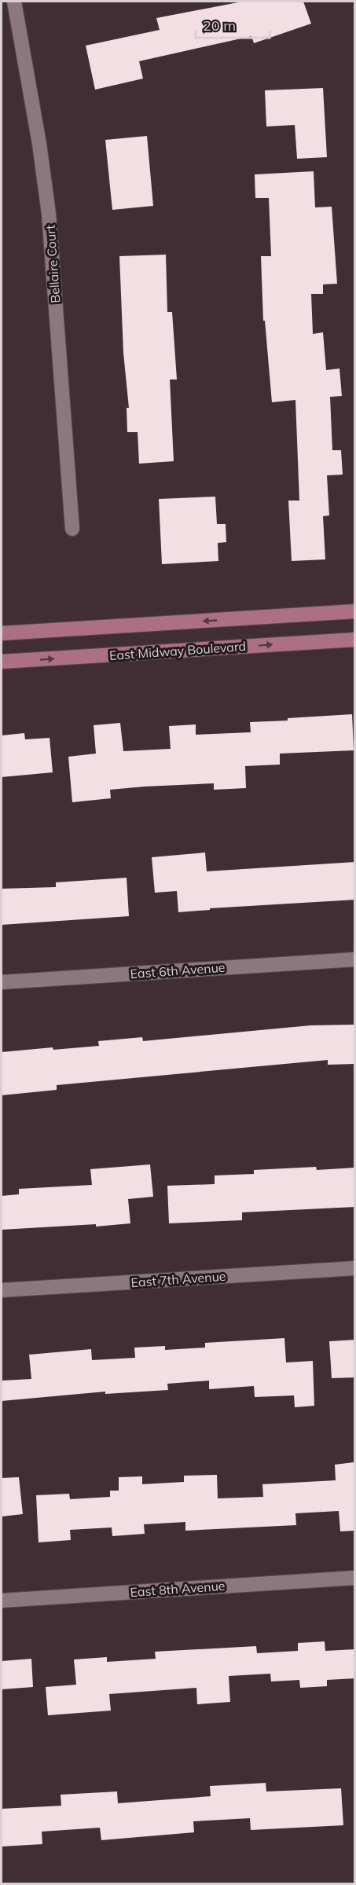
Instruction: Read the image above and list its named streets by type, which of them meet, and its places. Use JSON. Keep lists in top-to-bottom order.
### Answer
{
  "streets": {
    "main road": ["East Midway Boulevard"],
    "street": [
      "Bellaire Court",
      "East 6th Avenue",
      "East 7th Avenue",
      "East 8th Avenue"
    ]
  },
  "scale_bar": "20 m"
}
